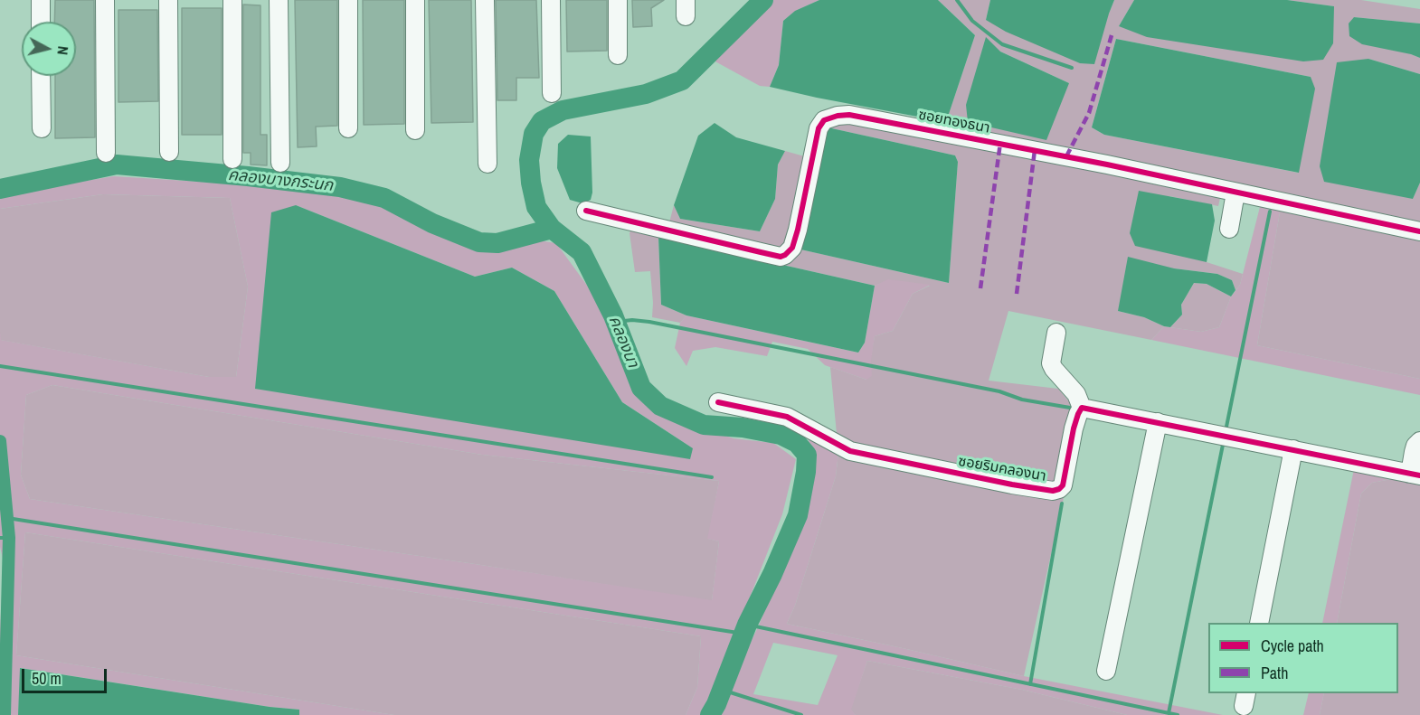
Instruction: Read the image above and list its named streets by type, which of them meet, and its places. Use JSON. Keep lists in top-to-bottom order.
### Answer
{
  "streets": {
    "street": ["ซอยทองธนา", "ซอยริมคลองนา"]
  },
  "water": ["คลองบางกระนก", "คลองนา"],
  "legend": ["Cycle path", "Path"],
  "scale_bar": "50 m",
  "north": "right"
}
